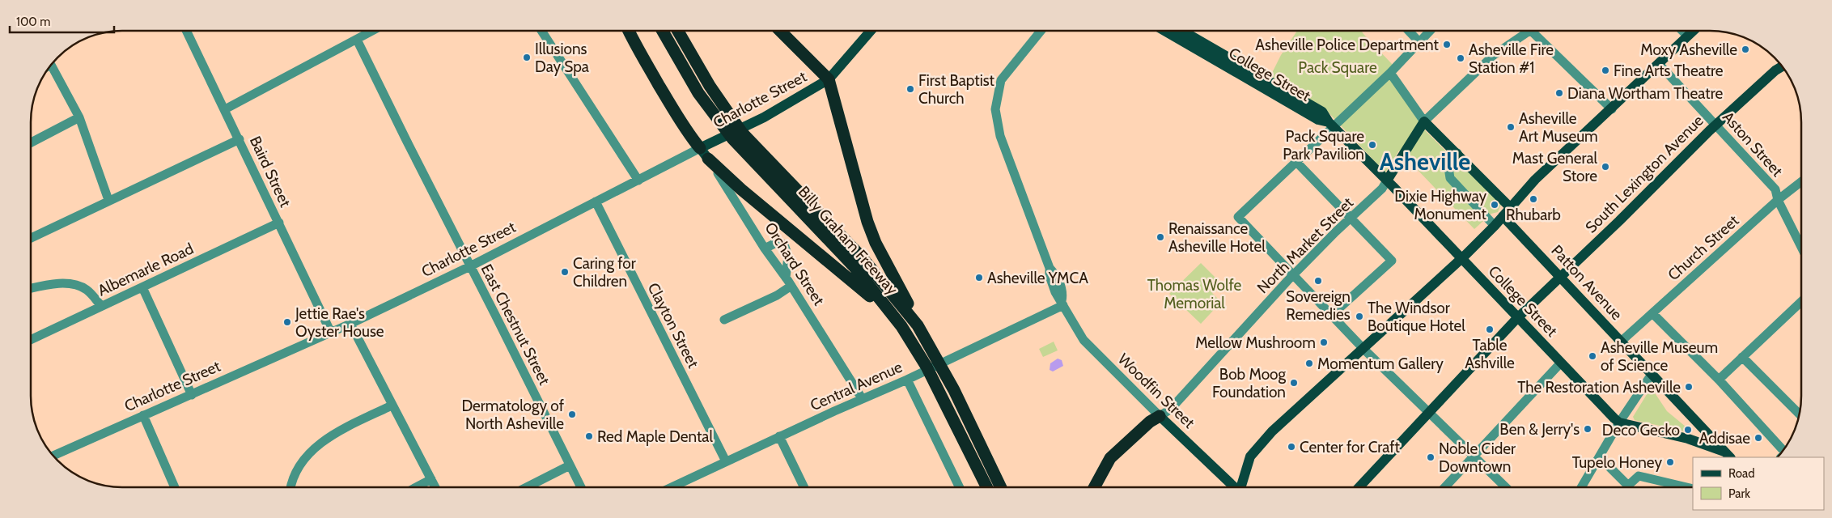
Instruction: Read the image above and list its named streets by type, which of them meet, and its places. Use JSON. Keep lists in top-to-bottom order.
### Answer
{
  "streets": {
    "highway": ["Billy Graham Freeway"],
    "main road": [
      "College Street",
      "Charlotte Street",
      "South Lexington Avenue",
      "Orchard Street",
      "Patton Avenue",
      "Woodfin Street"
    ],
    "street": [
      "Aston Street",
      "Baird Street",
      "North Market Street",
      "Church Street",
      "Albemarle Road",
      "East Chestnut Street",
      "Clayton Street",
      "Central Avenue"
    ]
  },
  "crossings": [
    ["College Street", "South Lexington Avenue"],
    ["College Street", "North Market Street"],
    ["Charlotte Street", "Baird Street"],
    ["Charlotte Street", "Orchard Street"],
    ["Charlotte Street", "East Chestnut Street"],
    ["Charlotte Street", "Clayton Street"],
    ["Aston Street", "South Lexington Avenue"],
    ["Aston Street", "Church Street"],
    ["Baird Street", "Albemarle Road"],
    ["South Lexington Avenue", "Patton Avenue"],
    ["North Market Street", "Woodfin Street"],
    ["Church Street", "Patton Avenue"],
    ["Orchard Street", "Central Avenue"],
    ["Clayton Street", "Central Avenue"],
    ["Central Avenue", "Woodfin Street"]
  ],
  "districts": ["Asheville"],
  "parks": ["Pack Square", "Thomas Wolfe Memorial"],
  "places": [
    "Asheville Police Department",
    "Moxy Asheville",
    "Illusions Day Spa",
    "Asheville Fire Station #1",
    "Fine Arts Theatre",
    "First Baptist Church",
    "Diana Wortham Theatre",
    "Asheville Art Museum",
    "Pack Square Park Pavilion",
    "Mast General Store",
    "Rhubarb",
    "Dixie Highway Monument",
    "Renaissance Asheville Hotel",
    "Caring for Children",
    "Asheville YMCA",
    "Sovereign Remedies",
    "The Windsor Boutique Hotel",
    "Jettie Rae's Oyster House",
    "Table Ashville",
    "Mellow Mushroom",
    "Asheville Museum of Science",
    "Momentum Gallery",
    "Bob Moog Foundation",
    "The Restoration Asheville",
    "Dermatology of North Asheville",
    "Ben & Jerry's",
    "Deco Gecko",
    "Red Maple Dental",
    "Addisae",
    "Center for Craft",
    "Noble Cider Downtown",
    "Tupelo Honey"
  ],
  "legend": ["Road", "Park"],
  "scale_bar": "100 m"
}
